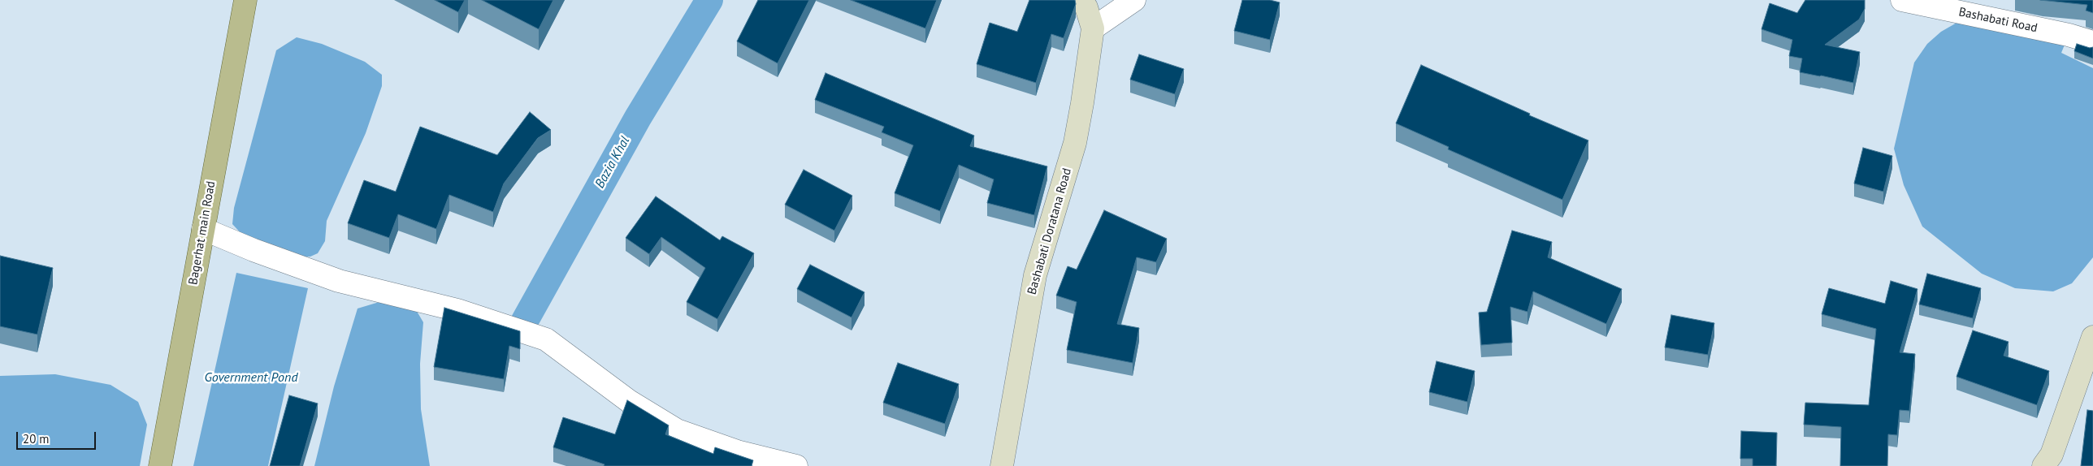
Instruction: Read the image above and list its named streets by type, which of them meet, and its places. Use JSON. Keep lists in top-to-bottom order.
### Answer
{
  "streets": {
    "main road": ["Bagerhat main Road"],
    "street": ["Bashabati Road", "Bashabati Doratana Road"]
  },
  "water": ["Bazia Khal", "Government Pond"],
  "scale_bar": "20 m"
}
